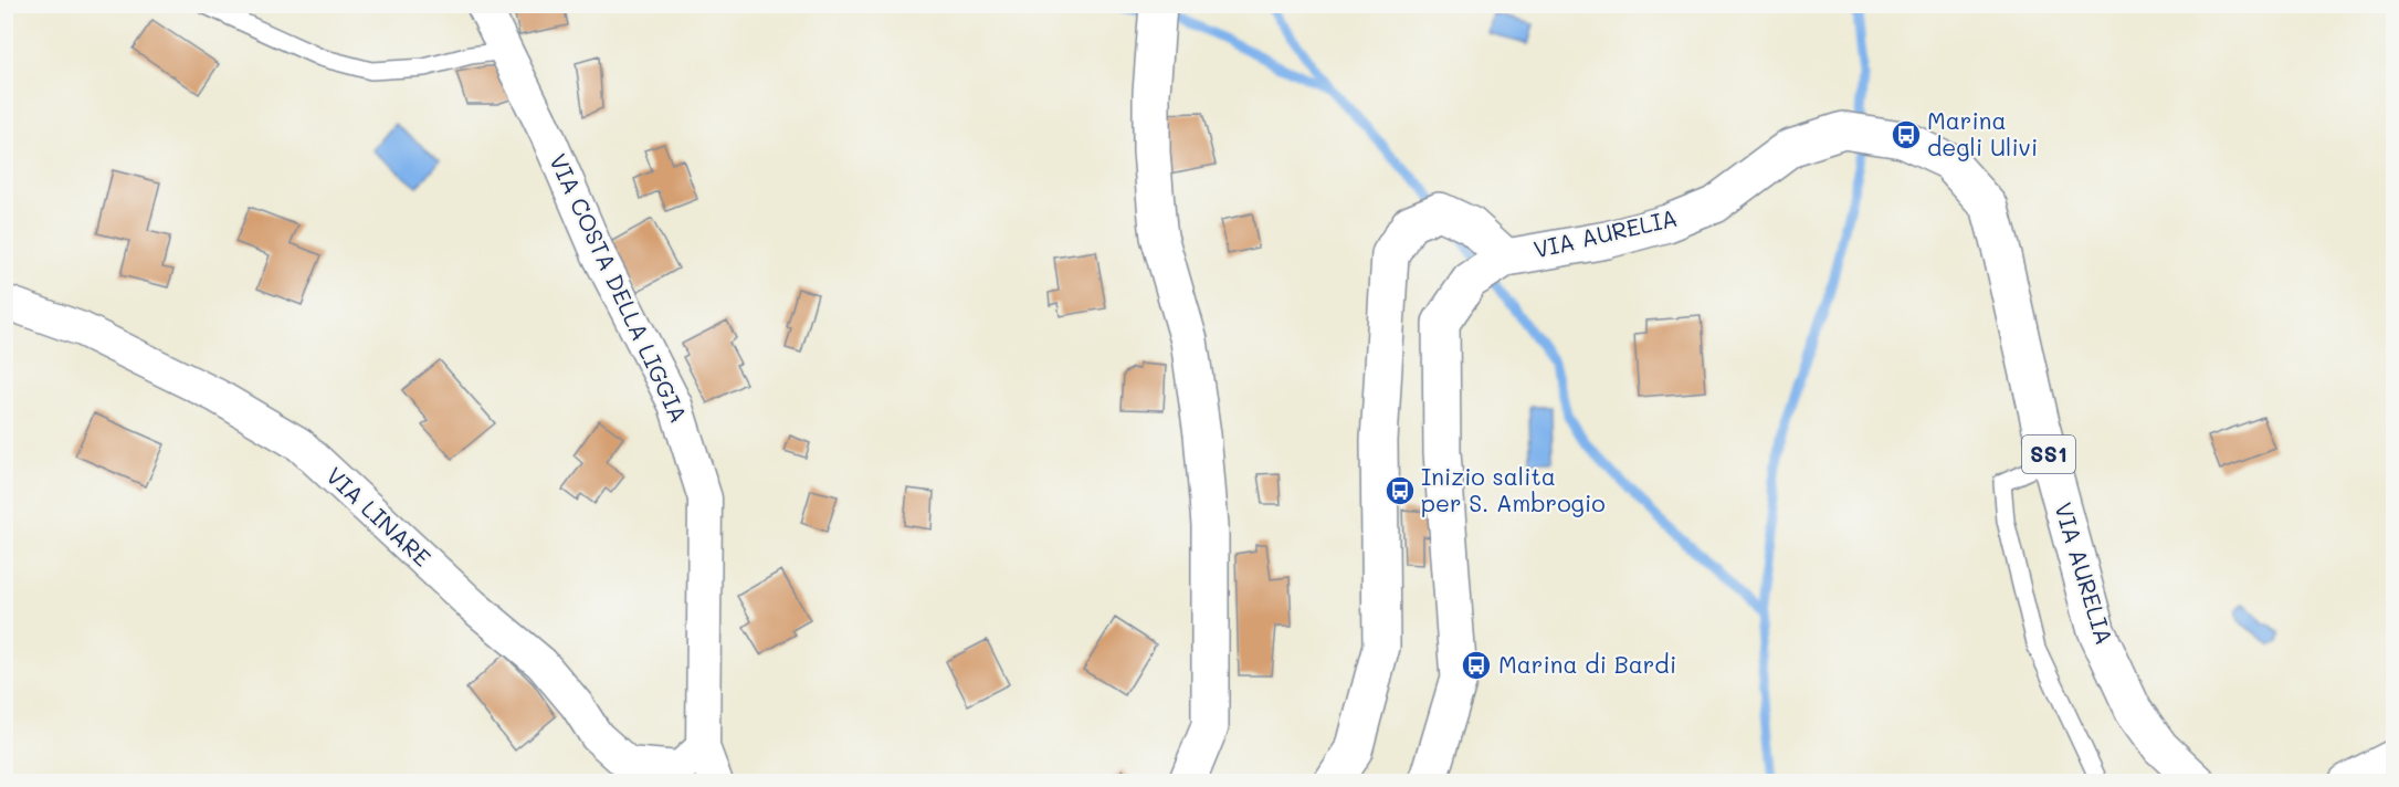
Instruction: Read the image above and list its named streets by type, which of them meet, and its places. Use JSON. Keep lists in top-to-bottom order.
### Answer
{
  "streets": {
    "main road": ["VIA AURELIA", "SS1"],
    "street": ["VIA COSTA DELLA LIGGIA", "VIA LINARE"]
  },
  "crossings": [
    ["VIA COSTA DELLA LIGGIA", "VIA LINARE"]
  ],
  "places": {
    "bus stop": ["Marina degli Ulivi", "Inizio salita per S. Ambrogio", "Marina di Bardi"]
  }
}
